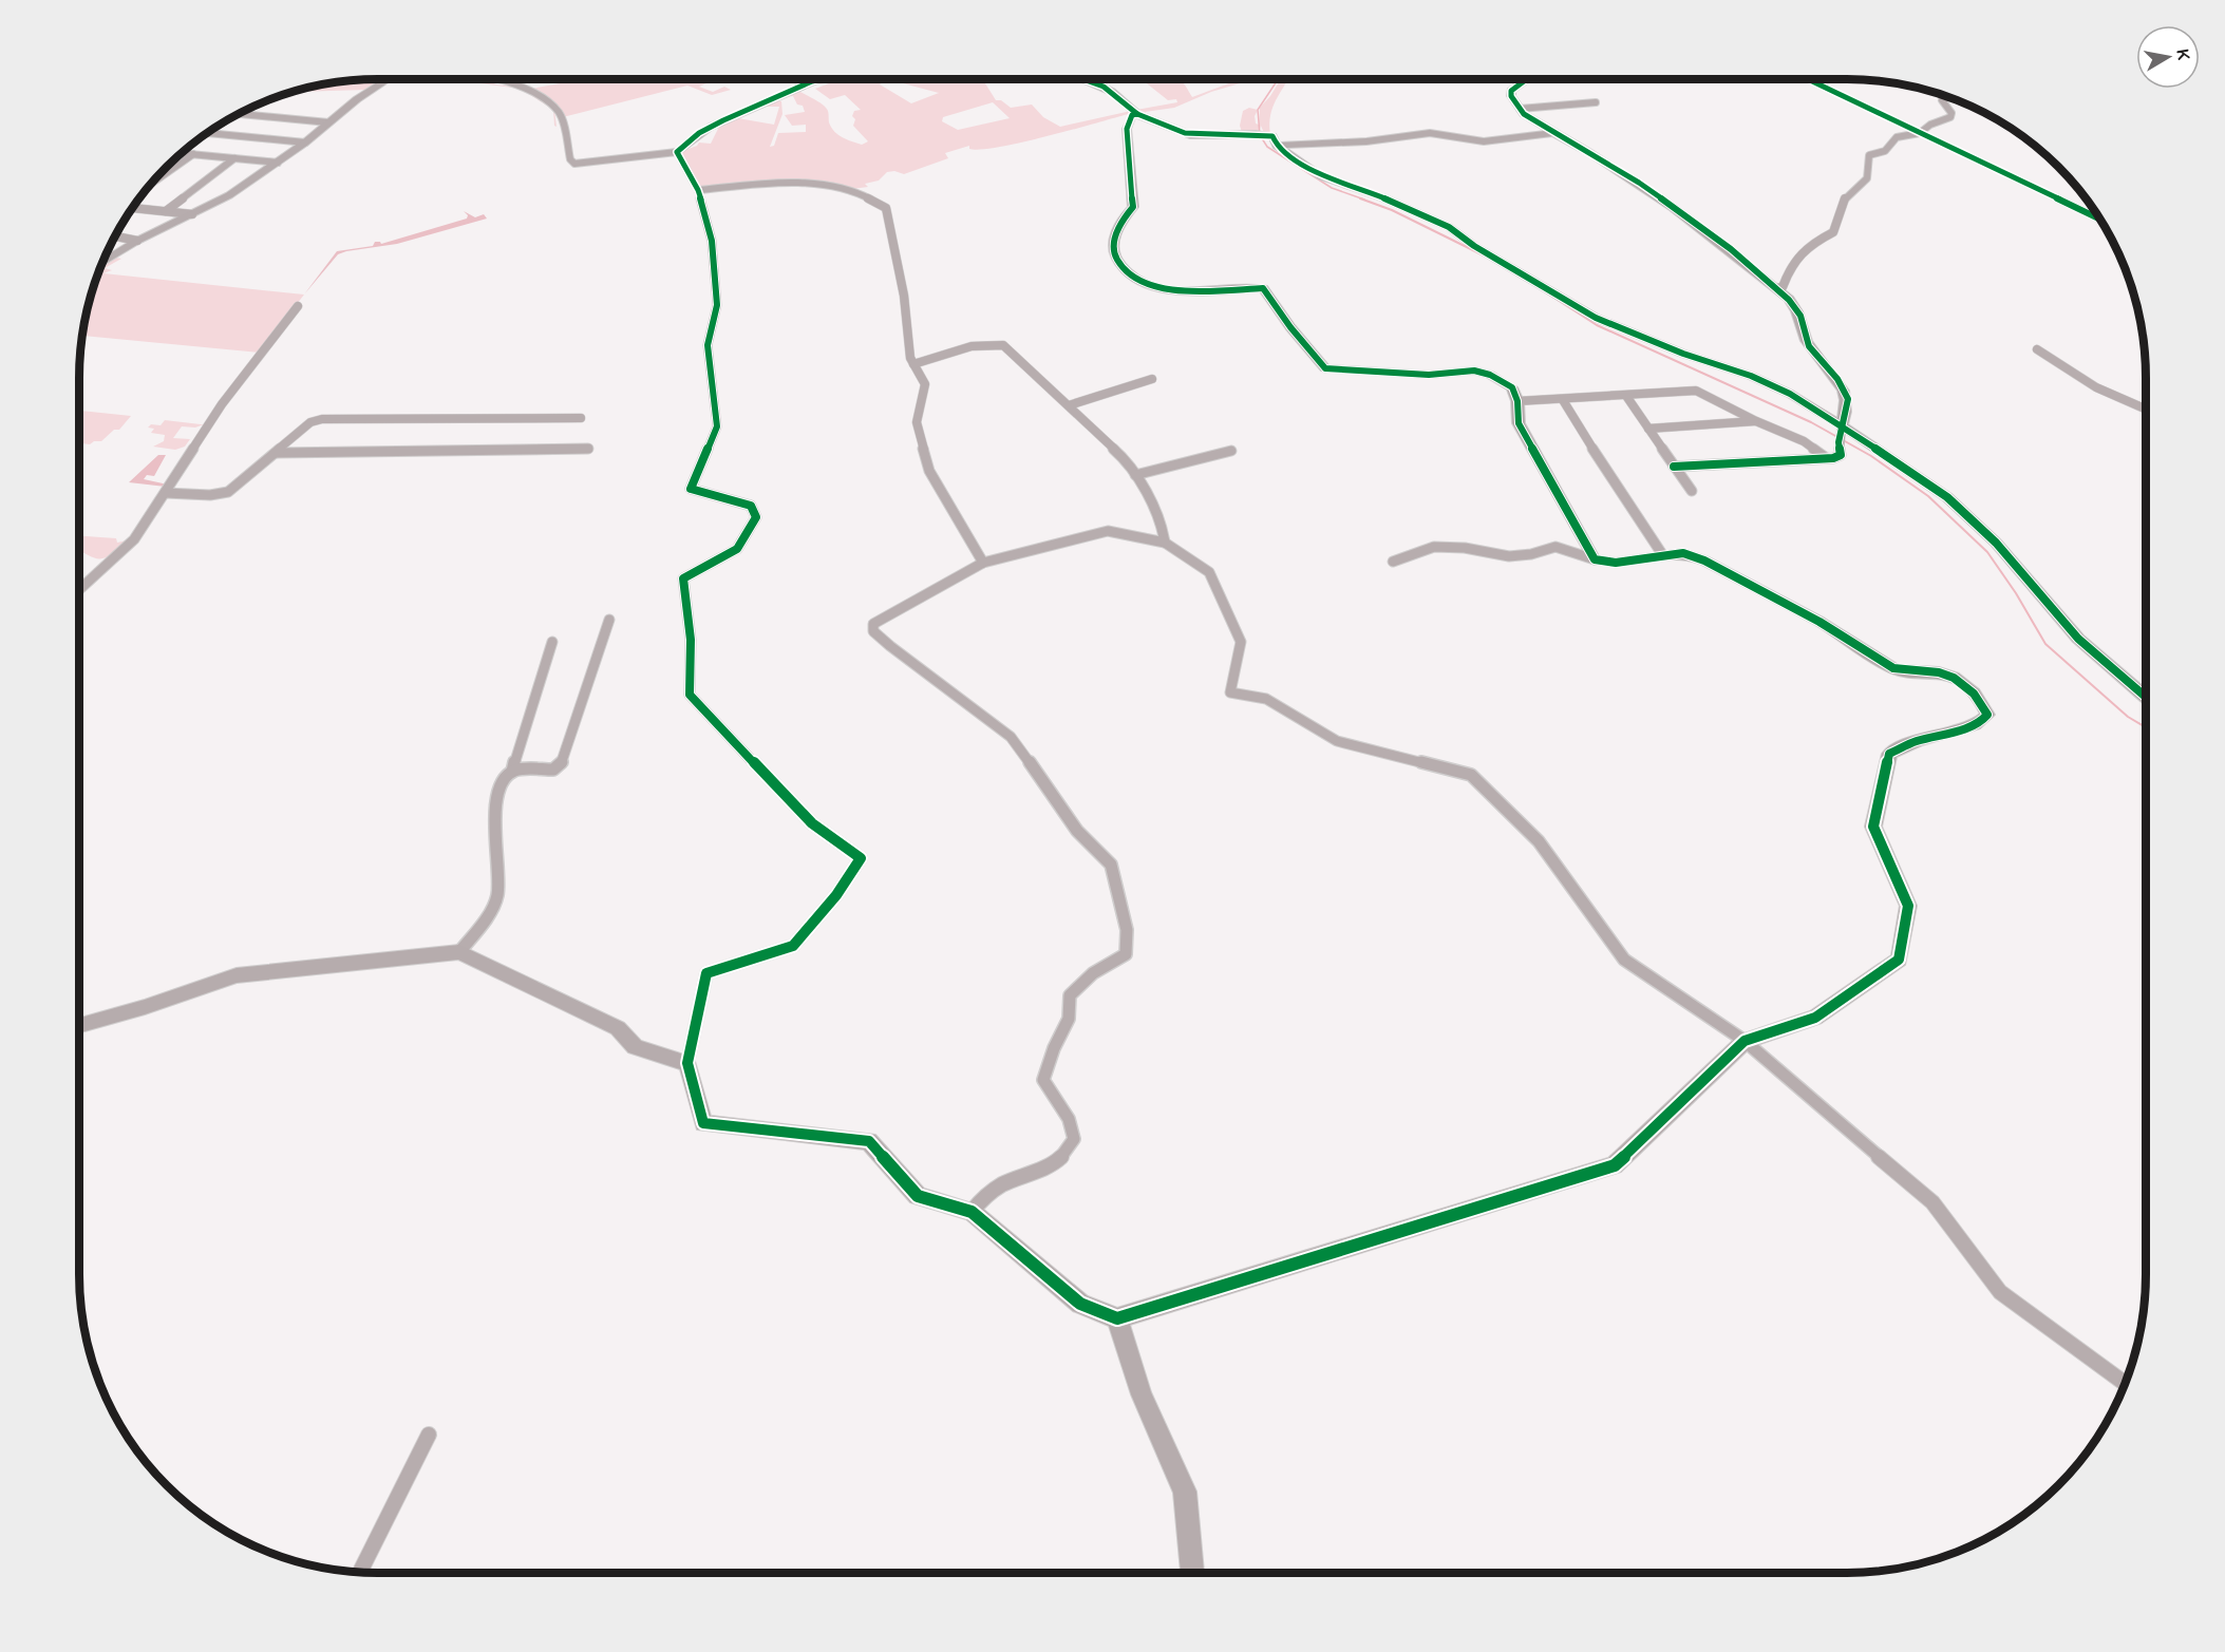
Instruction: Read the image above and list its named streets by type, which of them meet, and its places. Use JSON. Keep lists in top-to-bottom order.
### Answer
{
  "north": "right"
}
